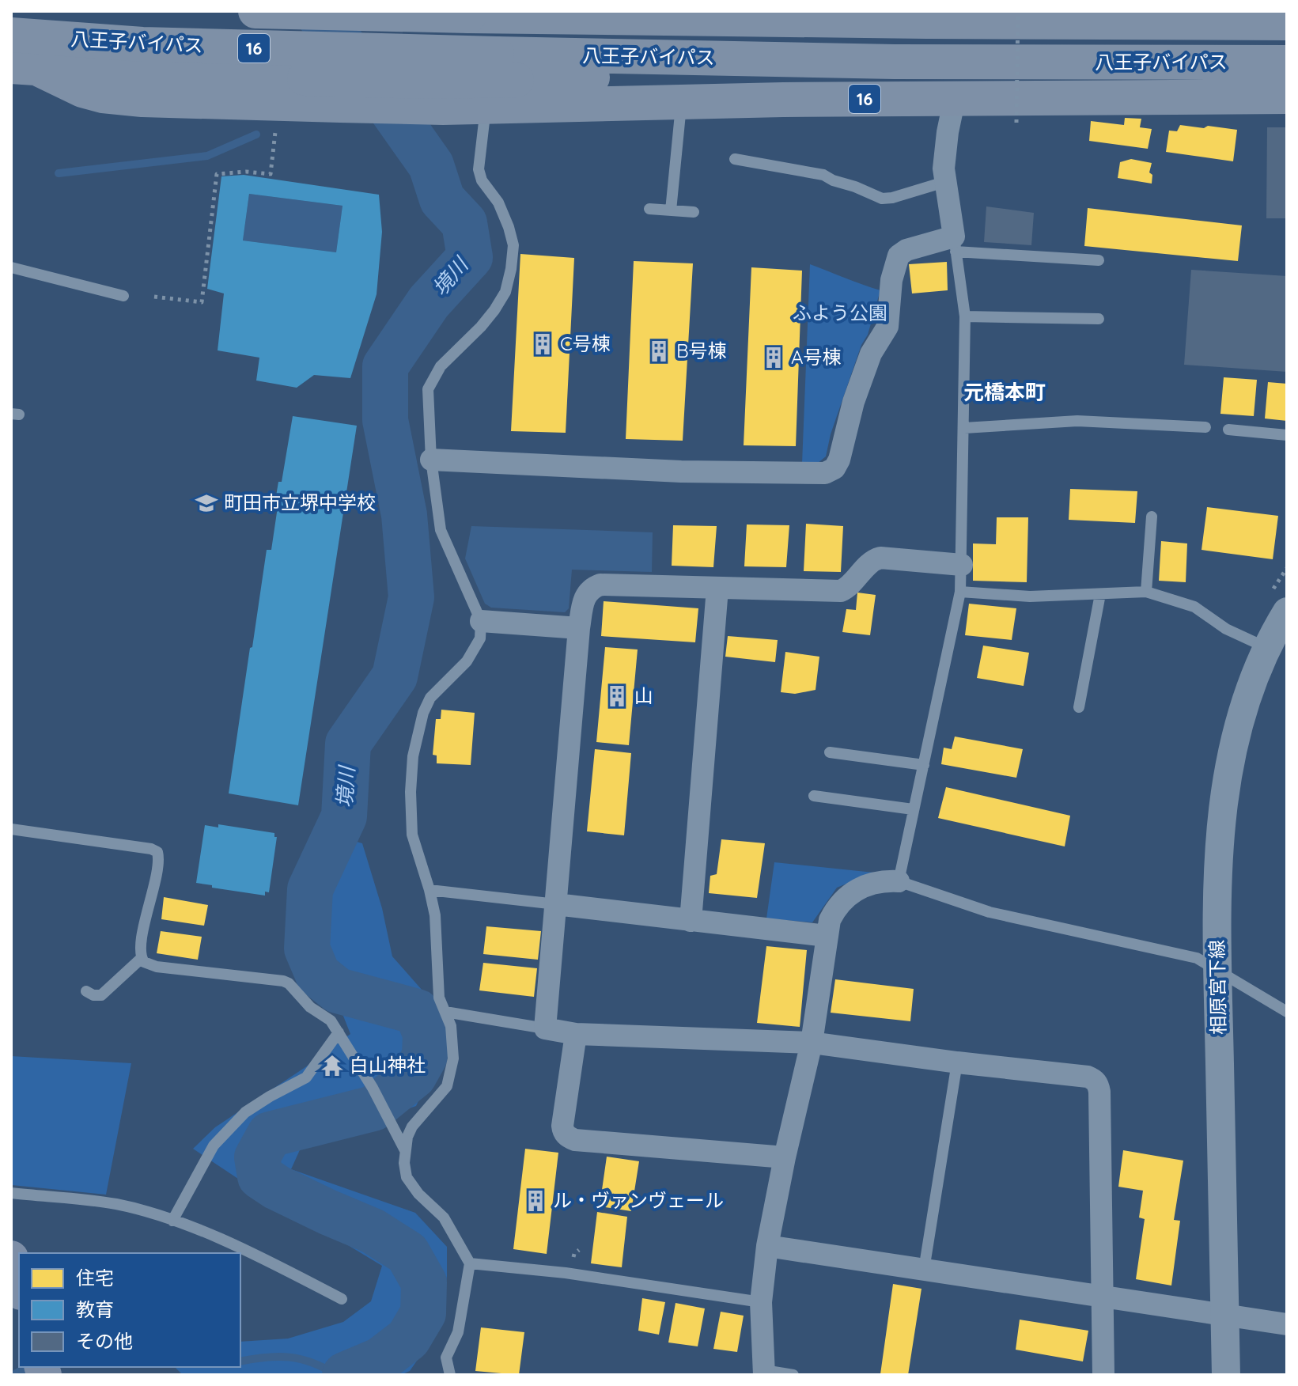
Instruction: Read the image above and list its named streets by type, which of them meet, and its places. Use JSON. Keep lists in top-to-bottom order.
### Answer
{
  "streets": {
    "highway": ["八王子バイパス", "16"],
    "street": ["相原宮下線"]
  },
  "crossings": [
    ["八王子バイパス", "16"]
  ],
  "districts": ["元橋本町"],
  "water": ["境川"],
  "parks": ["ふよう公園"],
  "places": {
    "building": [
      "C号棟",
      "B号棟",
      "A号棟",
      "山",
      "ル・ヴァンヴェール"
    ],
    "school or university": ["町田市立堺中学校"],
    "temple": ["白山神社"]
  },
  "legend": ["住宅", "教育", "その他"]
}
